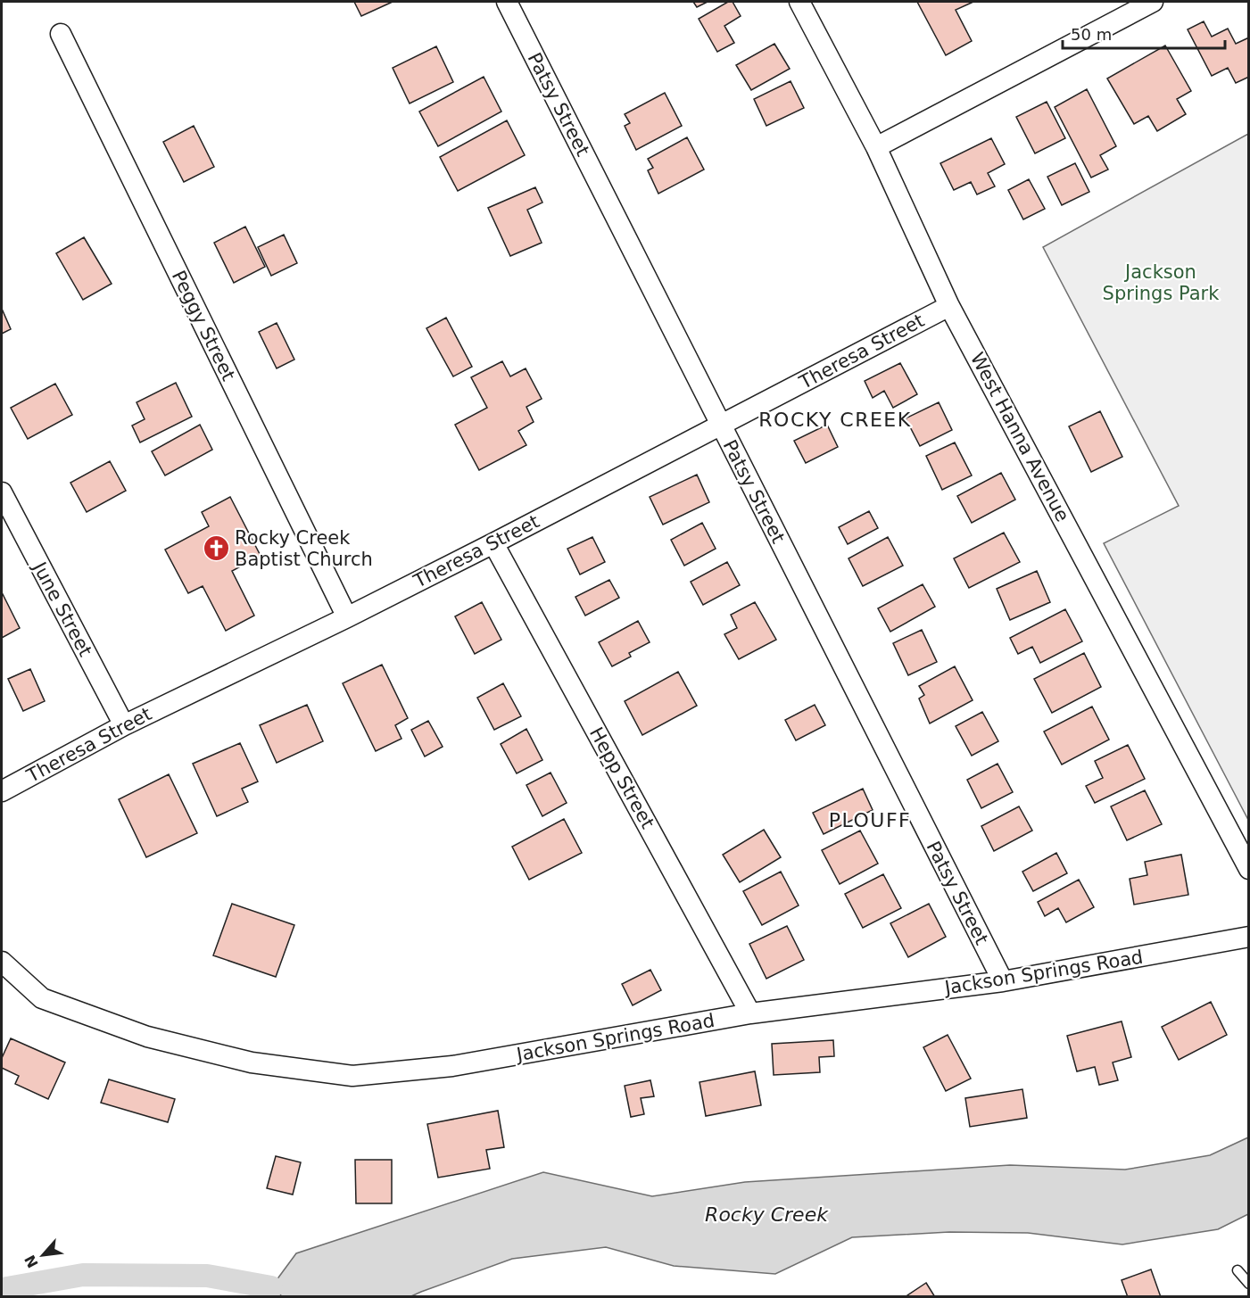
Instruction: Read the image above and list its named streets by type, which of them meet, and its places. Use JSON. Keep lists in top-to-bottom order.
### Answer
{
  "streets": {
    "street": [
      "Patsy Street",
      "Peggy Street",
      "Theresa Street",
      "West Hanna Avenue",
      "June Street",
      "Hepp Street",
      "Jackson Springs Road"
    ]
  },
  "crossings": [
    ["Patsy Street", "Theresa Street"],
    ["Patsy Street", "Jackson Springs Road"],
    ["Peggy Street", "Theresa Street"],
    ["Theresa Street", "West Hanna Avenue"],
    ["Theresa Street", "June Street"],
    ["Theresa Street", "Hepp Street"],
    ["Hepp Street", "Jackson Springs Road"]
  ],
  "districts": ["ROCKY CREEK", "PLOUFF"],
  "water": ["Rocky Creek"],
  "parks": ["Jackson Springs Park"],
  "places": {
    "church": ["Rocky Creek Baptist Church"]
  },
  "scale_bar": "50 m",
  "north": "bottom left"
}
